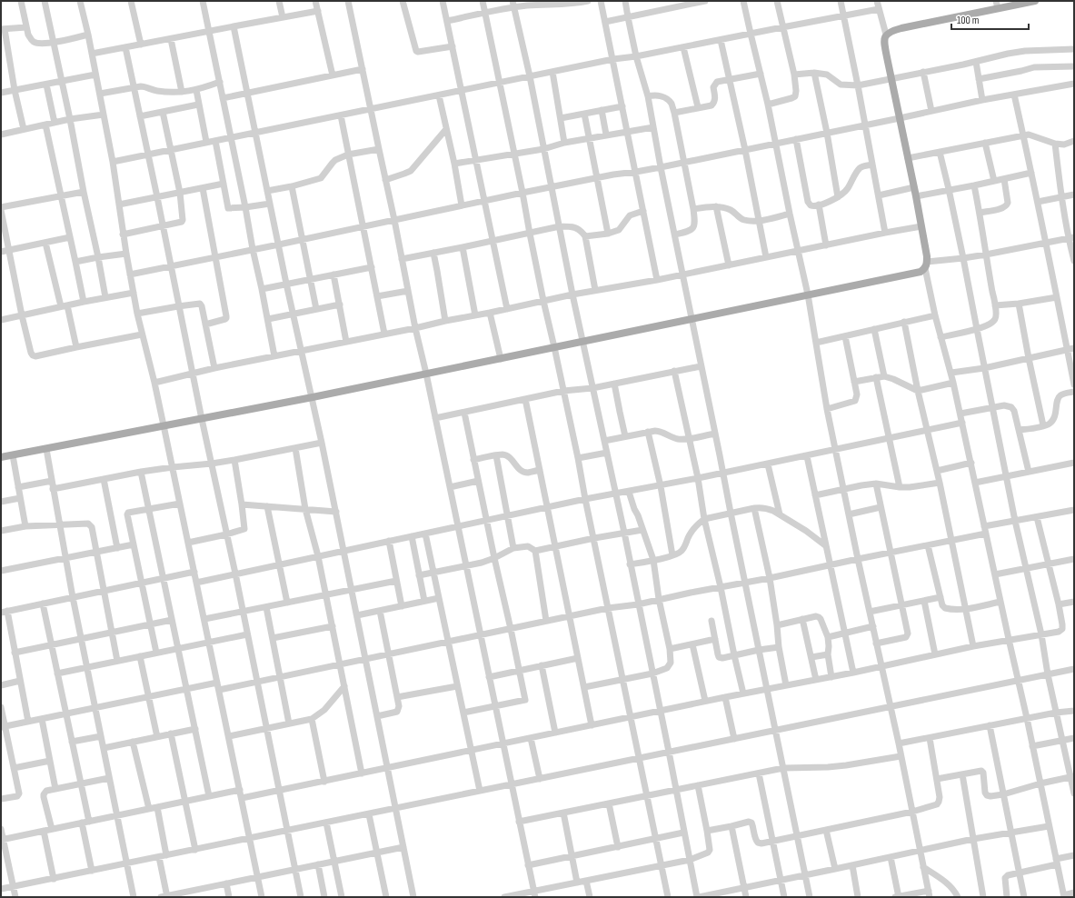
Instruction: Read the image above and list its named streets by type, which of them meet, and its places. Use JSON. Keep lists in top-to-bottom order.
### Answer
{
  "scale_bar": "100 m"
}
